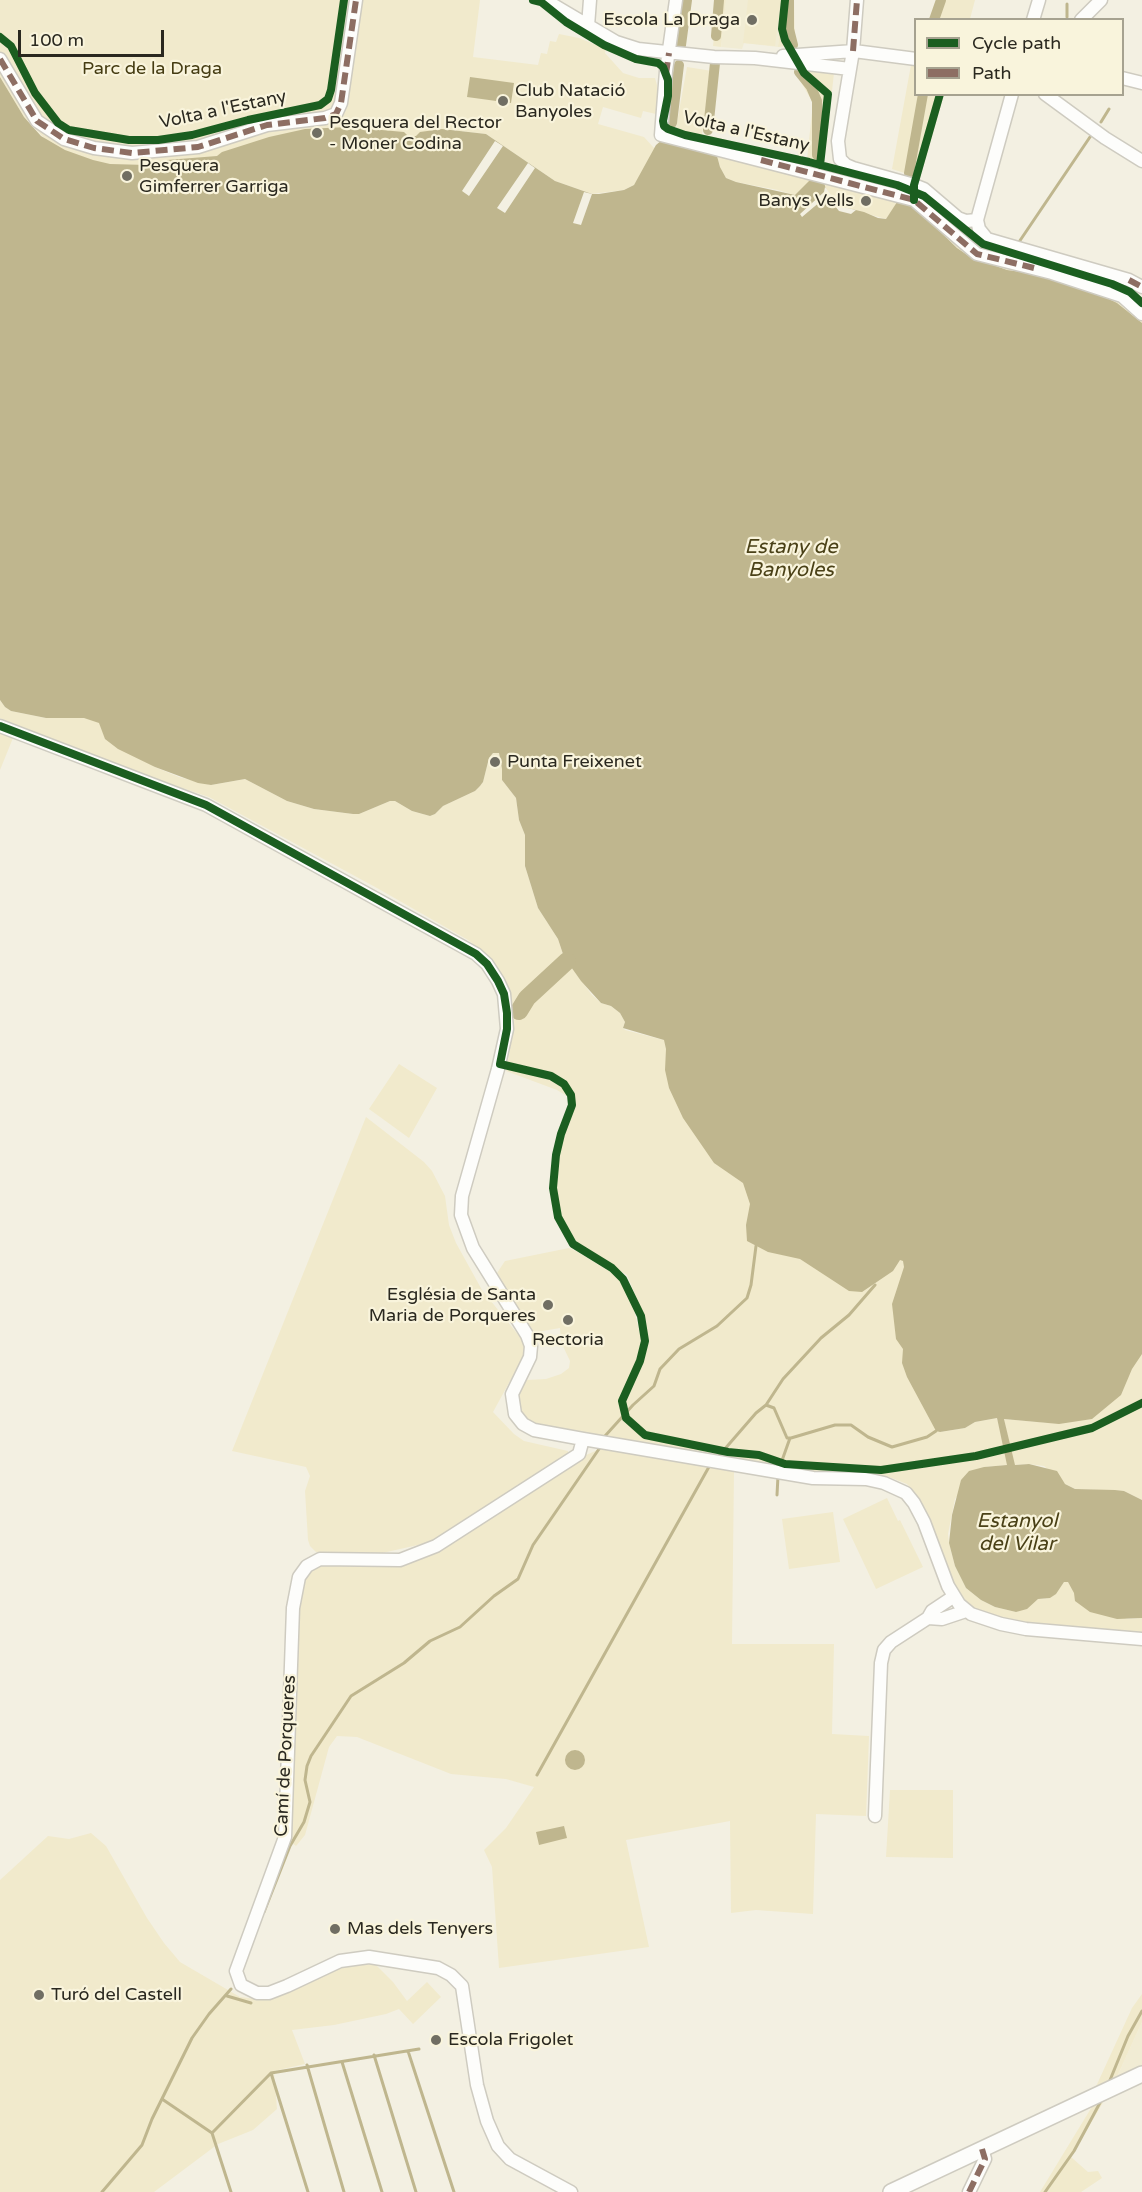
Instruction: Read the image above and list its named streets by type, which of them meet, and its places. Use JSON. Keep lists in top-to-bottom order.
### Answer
{
  "streets": {
    "street": ["Volta a l'Estany", "Camí de Porqueres"]
  },
  "water": ["Estany de Banyoles", "Estanyol del Vilar"],
  "parks": ["Parc de la Draga"],
  "places": [
    "Escola La Draga",
    "Club Natació Banyoles",
    "Pesquera del Rector - Moner Codina",
    "Pesquera Gimferrer Garriga",
    "Banys Vells",
    "Punta Freixenet",
    "Església de Santa Maria de Porqueres",
    "Rectoria",
    "Mas dels Tenyers",
    "Turó del Castell",
    "Escola Frigolet"
  ],
  "legend": ["Cycle path", "Path"],
  "scale_bar": "100 m"
}
